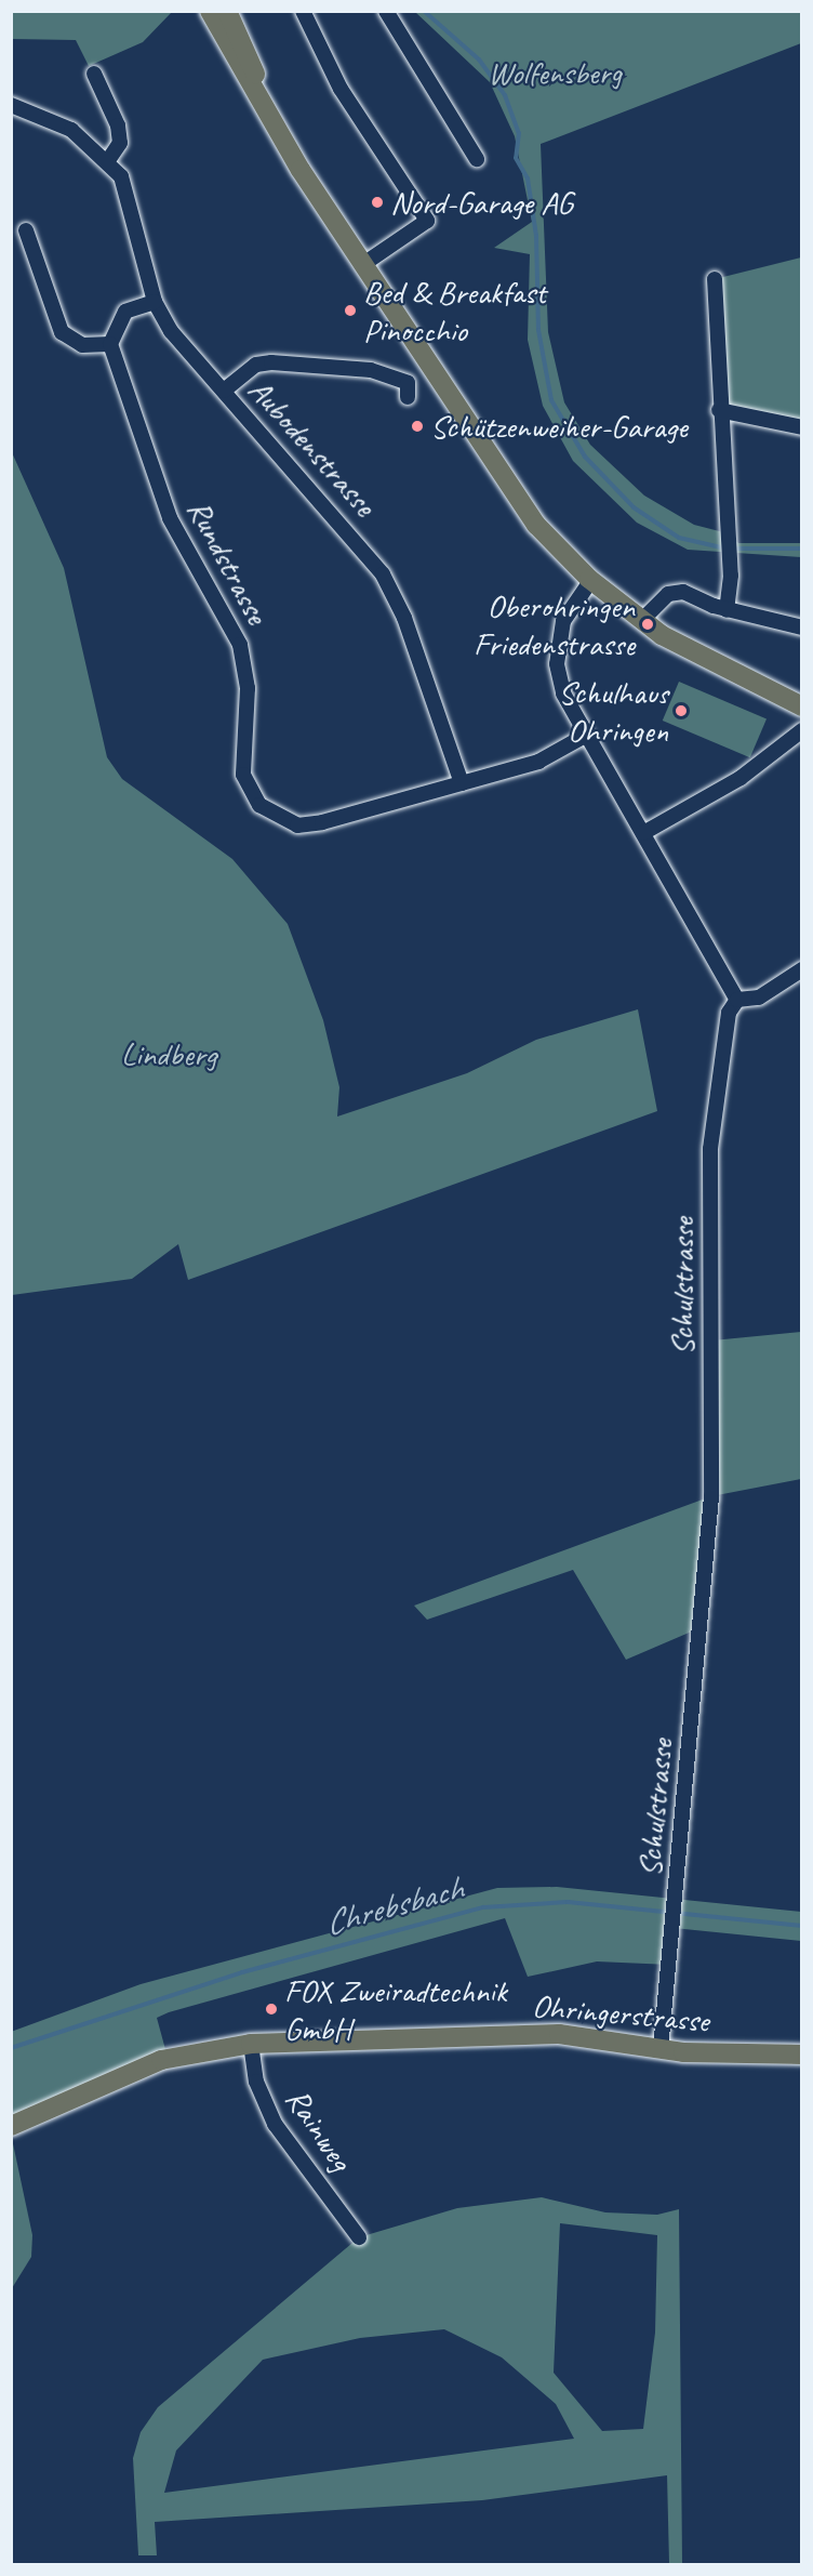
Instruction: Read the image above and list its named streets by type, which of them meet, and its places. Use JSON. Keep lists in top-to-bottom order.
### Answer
{
  "streets": {
    "main road": ["Ohringerstrasse"],
    "street": [
      "Aubodenstrasse",
      "Rundstrasse",
      "Schulstrasse",
      "Rainweg"
    ]
  },
  "crossings": [
    ["Aubodenstrasse", "Rundstrasse"],
    ["Schulstrasse", "Ohringerstrasse"],
    ["Ohringerstrasse", "Rainweg"]
  ],
  "water": ["Chrebsbach"],
  "parks": ["Wolfensberg", "Lindberg"],
  "places": [
    "Nord-Garage AG",
    "Bed & Breakfast Pinocchio",
    "Schützenweiher-Garage",
    "Oberohringen Friedenstrasse",
    "Schulhaus Ohringen",
    "FOX Zweiradtechnik GmbH"
  ]
}
